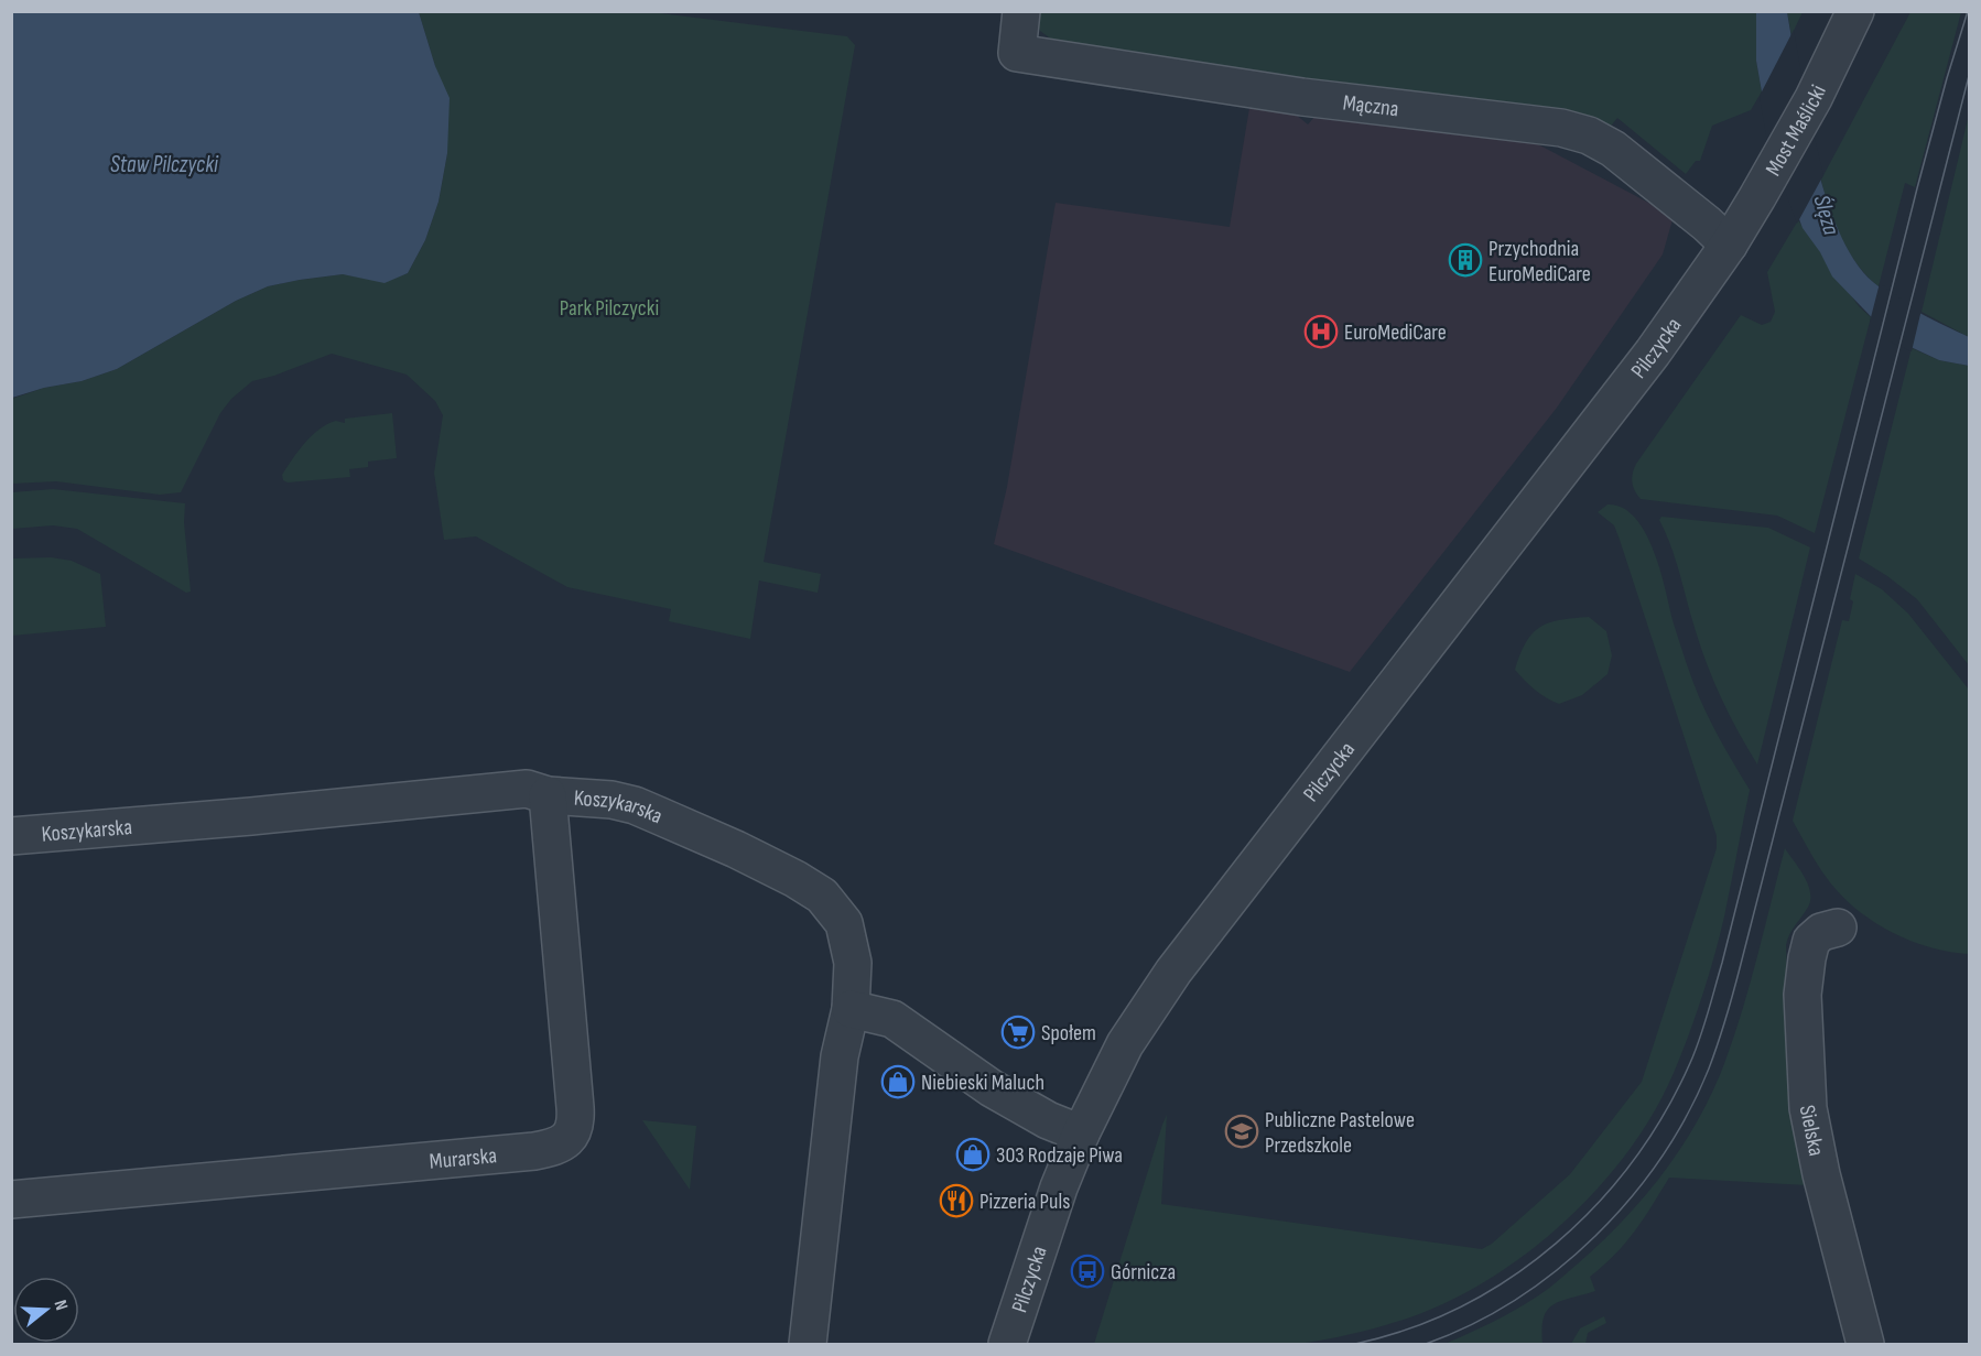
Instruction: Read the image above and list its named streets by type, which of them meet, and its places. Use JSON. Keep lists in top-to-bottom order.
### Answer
{
  "streets": {
    "street": [
      "Mączna",
      "Most Maślicki",
      "Pilczycka",
      "Koszykarska",
      "Sielska",
      "Murarska"
    ]
  },
  "crossings": [
    ["Mączna", "Most Maślicki"],
    ["Mączna", "Pilczycka"],
    ["Most Maślicki", "Pilczycka"],
    ["Koszykarska", "Murarska"]
  ],
  "water": ["Staw Pilczycki", "Ślęza"],
  "parks": ["Park Pilczycki"],
  "places": {
    "building": ["Przychodnia EuroMediCare"],
    "hospital": ["EuroMediCare"],
    "supermarket": ["Społem"],
    "shop": ["Niebieski Maluch", "303 Rodzaje Piwa"],
    "school or university": ["Publiczne Pastelowe Przedszkole"],
    "restaurant": ["Pizzeria Puls"],
    "bus stop": ["Górnicza"]
  },
  "north": "right"
}
